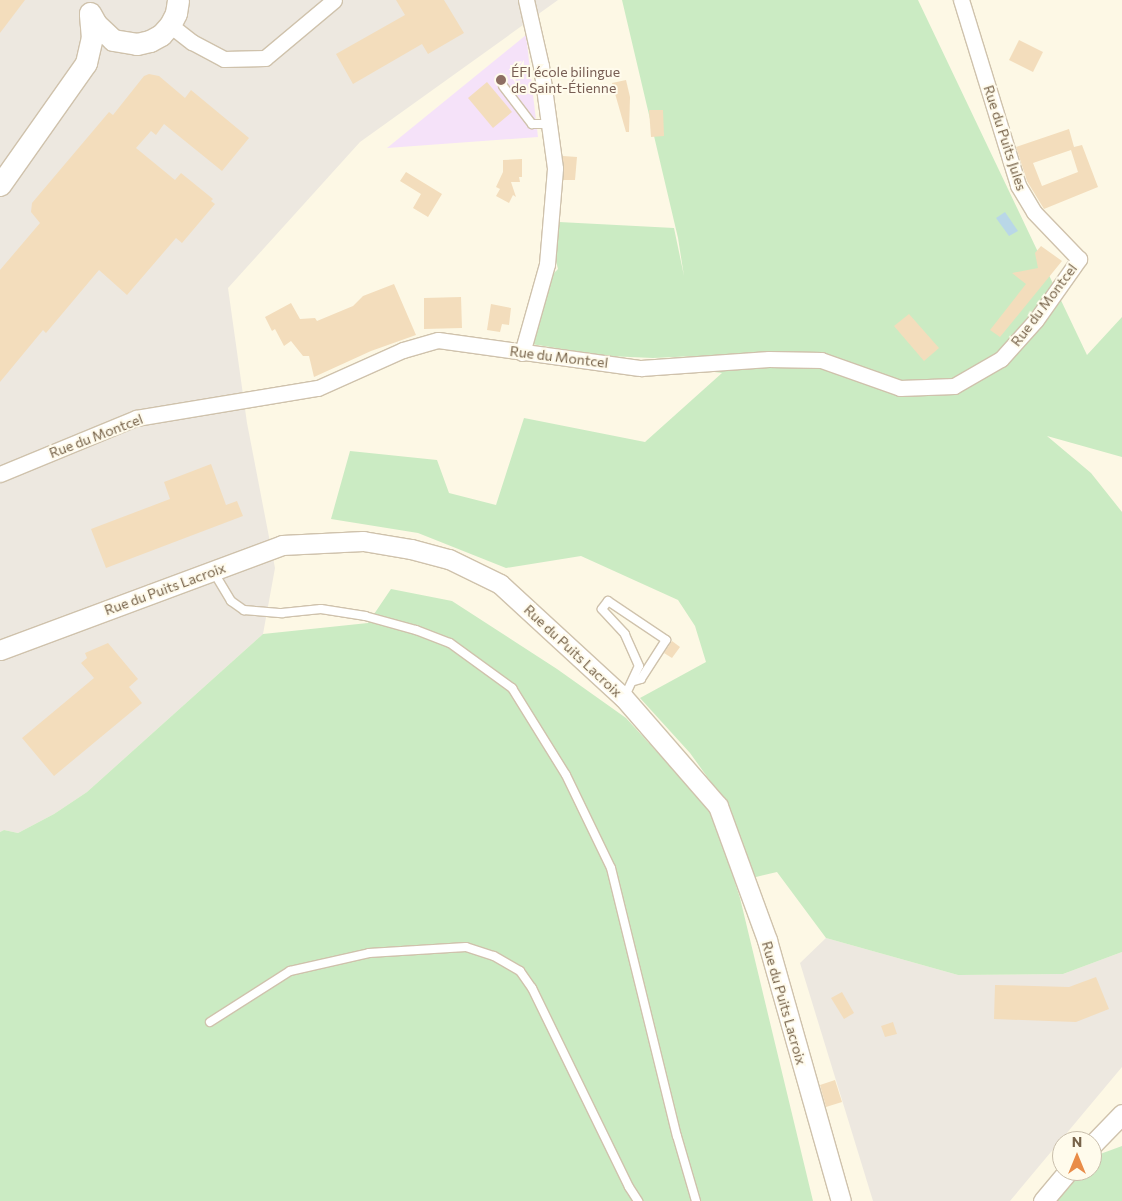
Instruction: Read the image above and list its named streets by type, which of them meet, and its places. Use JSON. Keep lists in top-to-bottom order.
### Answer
{
  "streets": {
    "street": ["Rue du Puits Jules", "Rue du Montcel", "Rue du Puits Lacroix"]
  },
  "crossings": [
    ["Rue du Puits Jules", "Rue du Montcel"]
  ],
  "places": ["ÉFI école bilingue de Saint-Étienne"],
  "north": "top"
}
